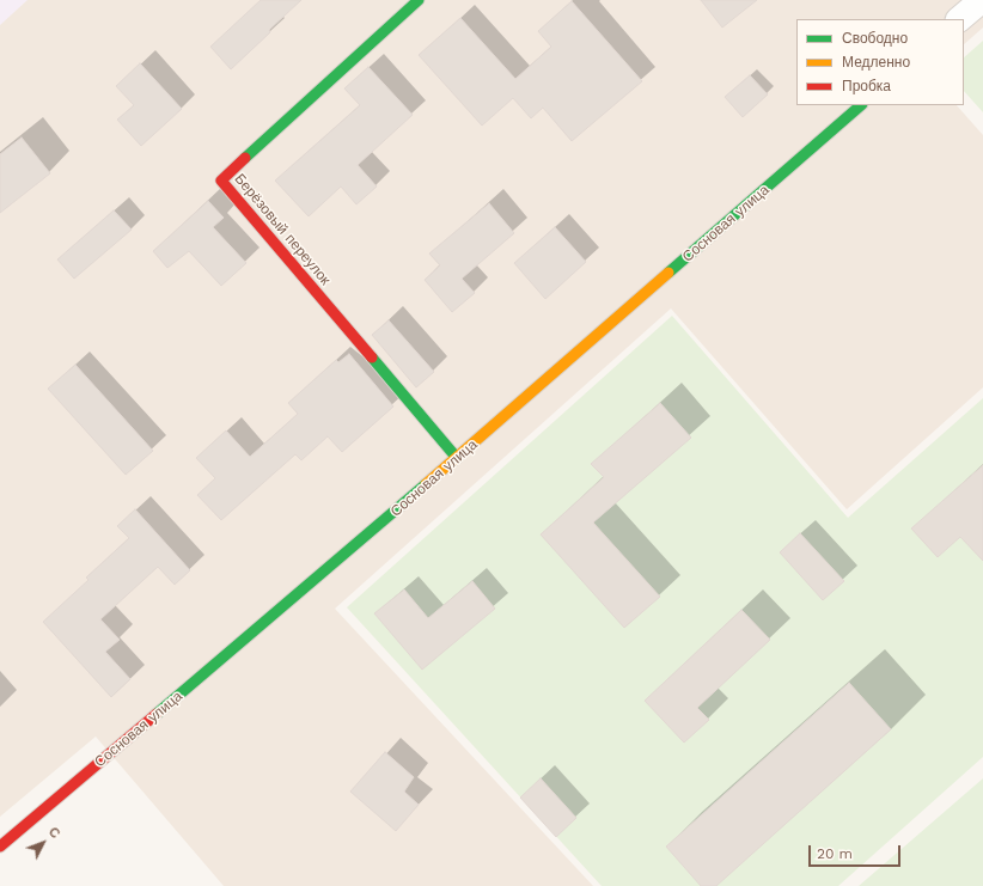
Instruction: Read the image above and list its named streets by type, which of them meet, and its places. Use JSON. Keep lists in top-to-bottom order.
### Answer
{
  "streets": {
    "street": ["Сосновая улица", "Берёзовый переулок"]
  },
  "crossings": [
    ["Сосновая улица", "Берёзовый переулок"]
  ],
  "legend": ["Свободно", "Медленно", "Пробка"],
  "scale_bar": "20 m",
  "north": "top right"
}
